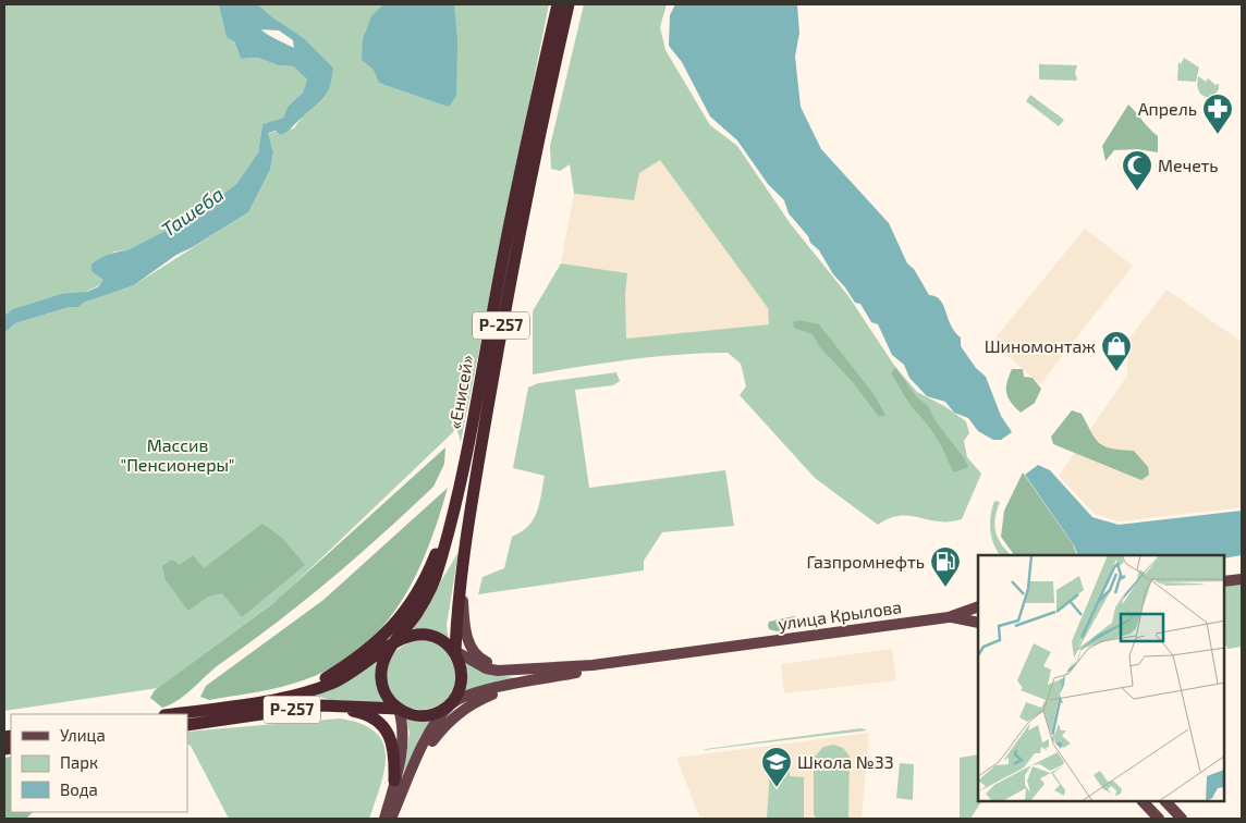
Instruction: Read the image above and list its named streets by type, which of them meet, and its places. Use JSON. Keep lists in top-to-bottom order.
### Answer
{
  "streets": {
    "highway": ["Р-257", "«Енисей»"],
    "main road": ["улица Крылова"]
  },
  "crossings": [
    ["Р-257", "«Енисей»"]
  ],
  "water": ["Ташеба"],
  "parks": ["Массив \"Пенсионеры\""],
  "places": {
    "pharmacy": ["Апрель"],
    "mosque": ["Мечеть"],
    "shop": ["Шиномонтаж"],
    "fuel station": ["Газпромнефть"],
    "school or university": ["Школа №33"]
  },
  "legend": ["Улица", "Парк", "Вода"]
}
